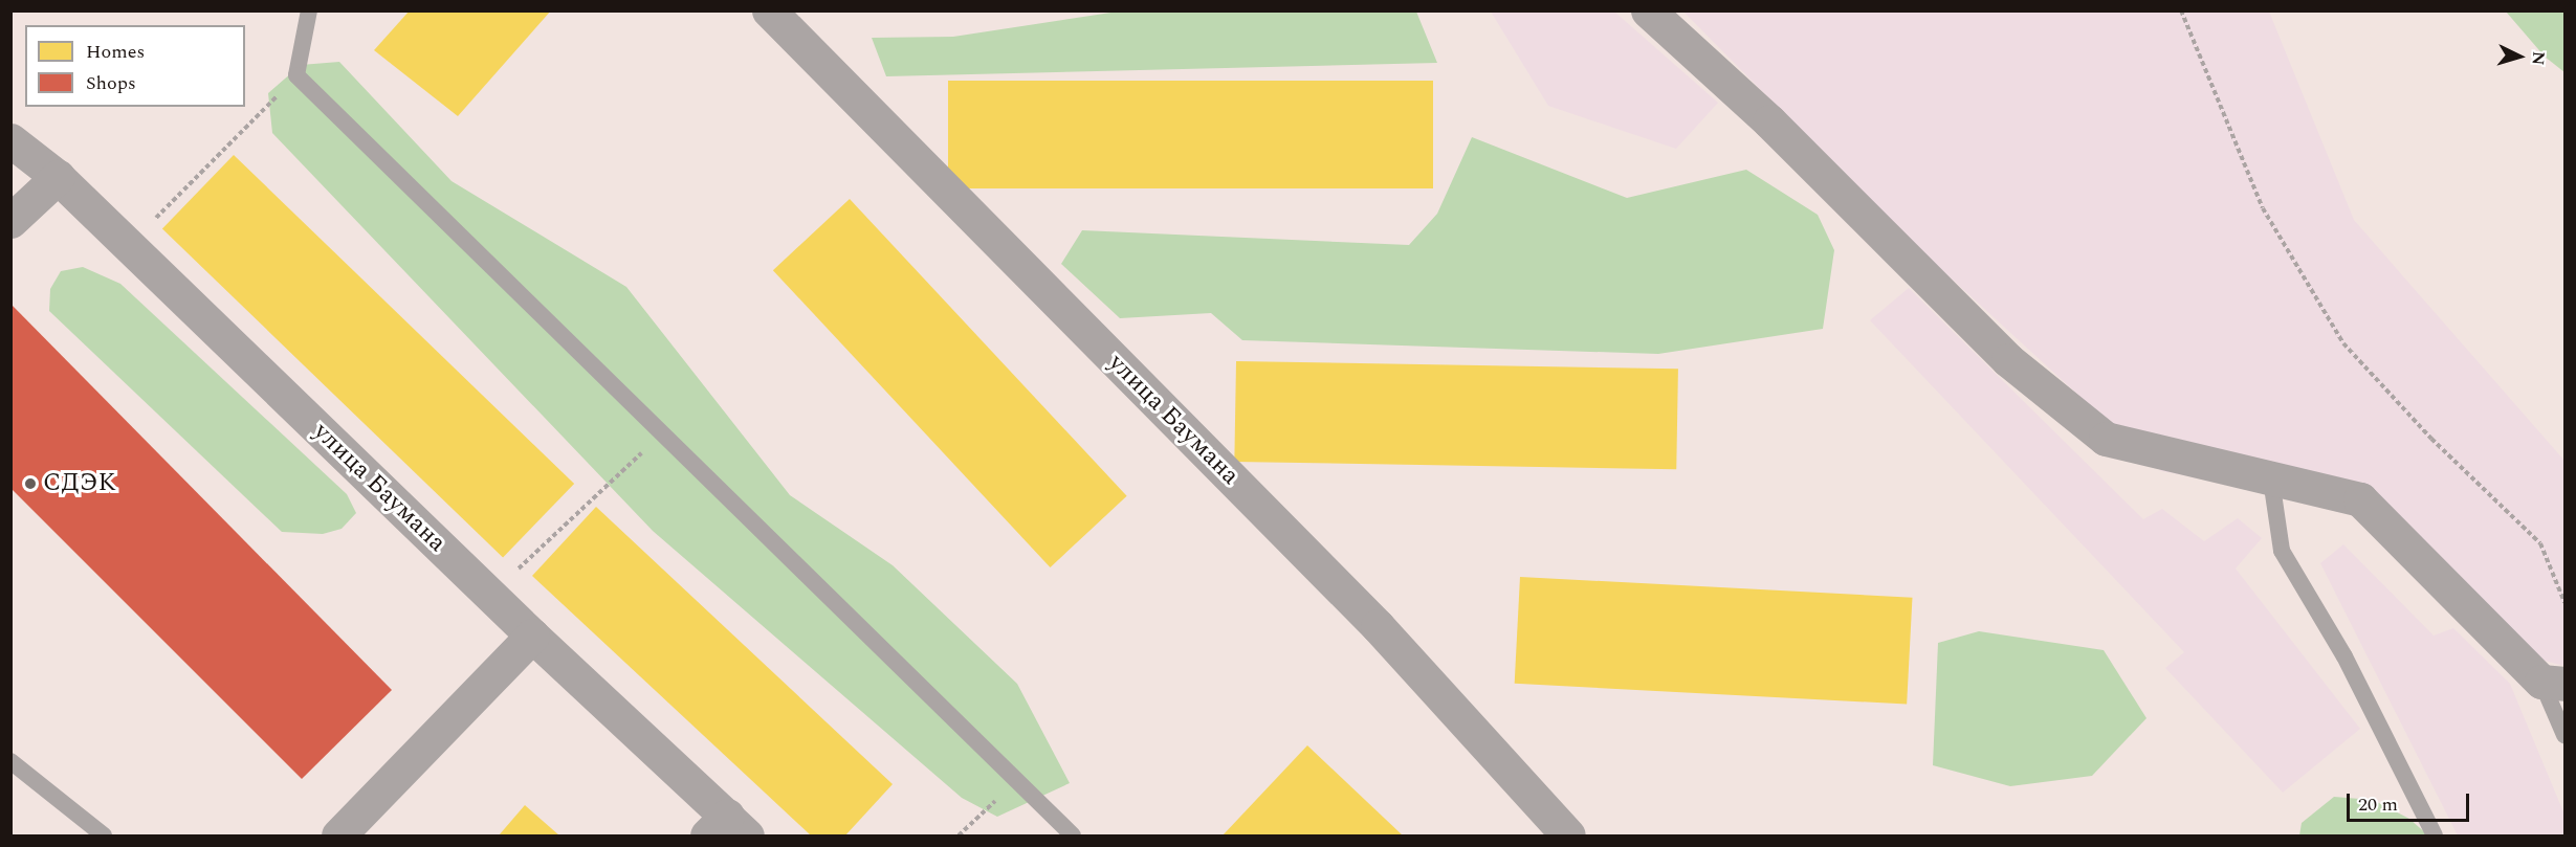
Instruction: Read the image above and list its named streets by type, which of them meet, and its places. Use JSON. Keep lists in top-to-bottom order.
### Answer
{
  "streets": {
    "street": ["улица Баумана"]
  },
  "places": ["СДЭК"],
  "legend": ["Homes", "Shops"],
  "scale_bar": "20 m",
  "north": "right"
}
